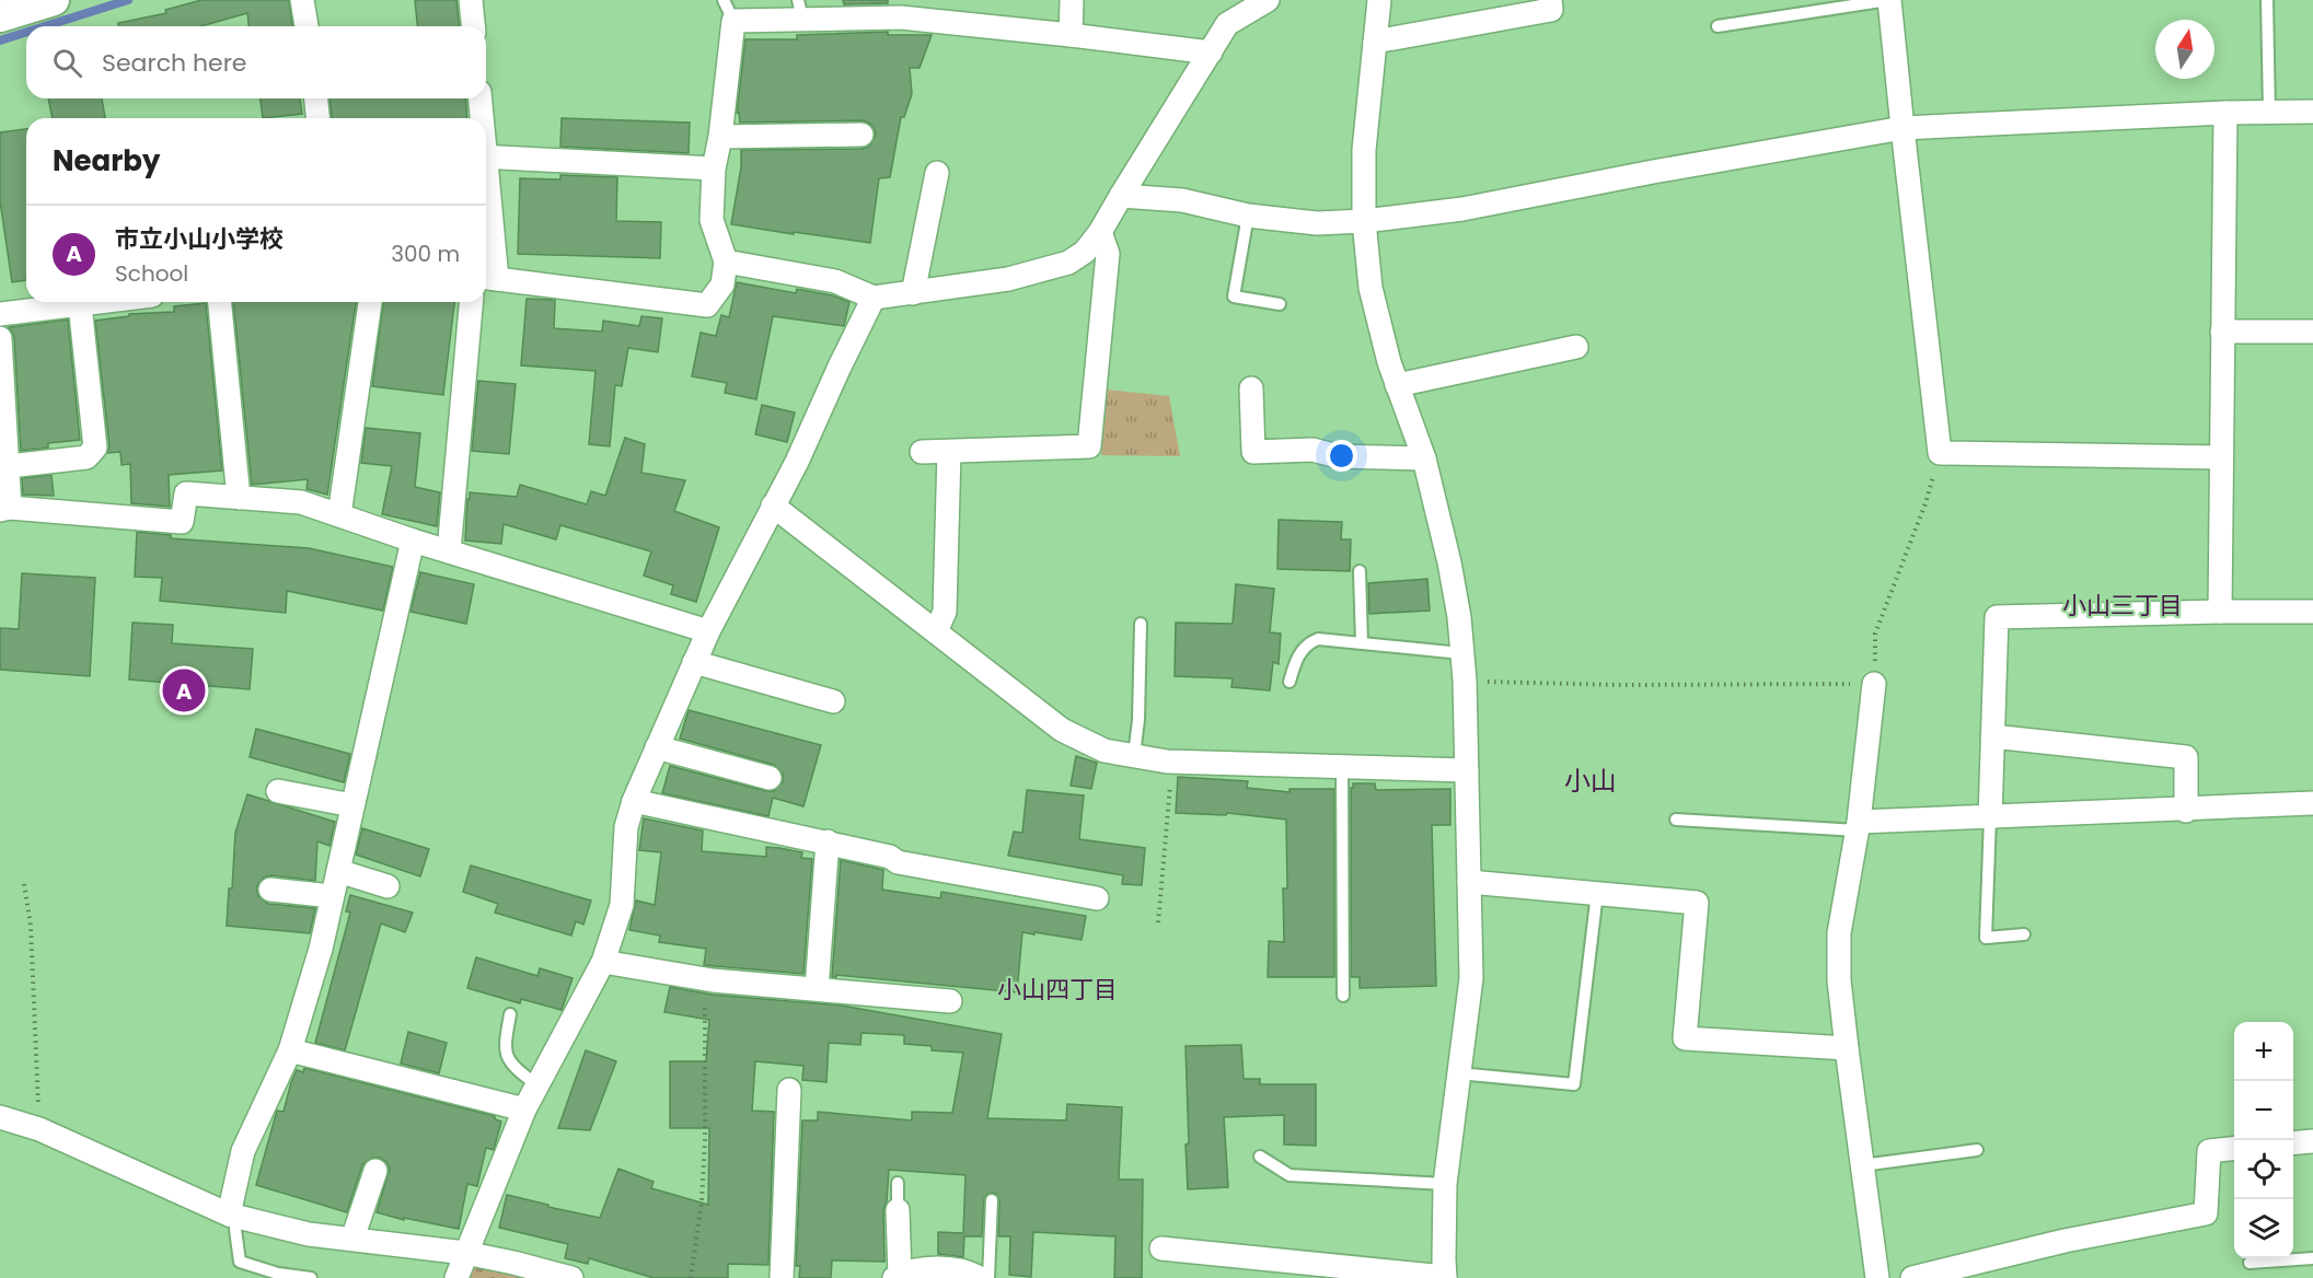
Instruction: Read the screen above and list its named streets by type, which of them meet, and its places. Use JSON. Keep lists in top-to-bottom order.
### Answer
{
  "districts": ["小山三丁目", "小山", "小山四丁目"],
  "north": "top",
  "page": {
    "search": "Search here",
    "heading": "Nearby",
    "list": [
      {
        "mark": "A",
        "name": "市立小山小学校",
        "note": "School",
        "value": "300 m"
      }
    ],
    "pins": "A",
    "map_buttons": ["+", "−"]
  }
}
